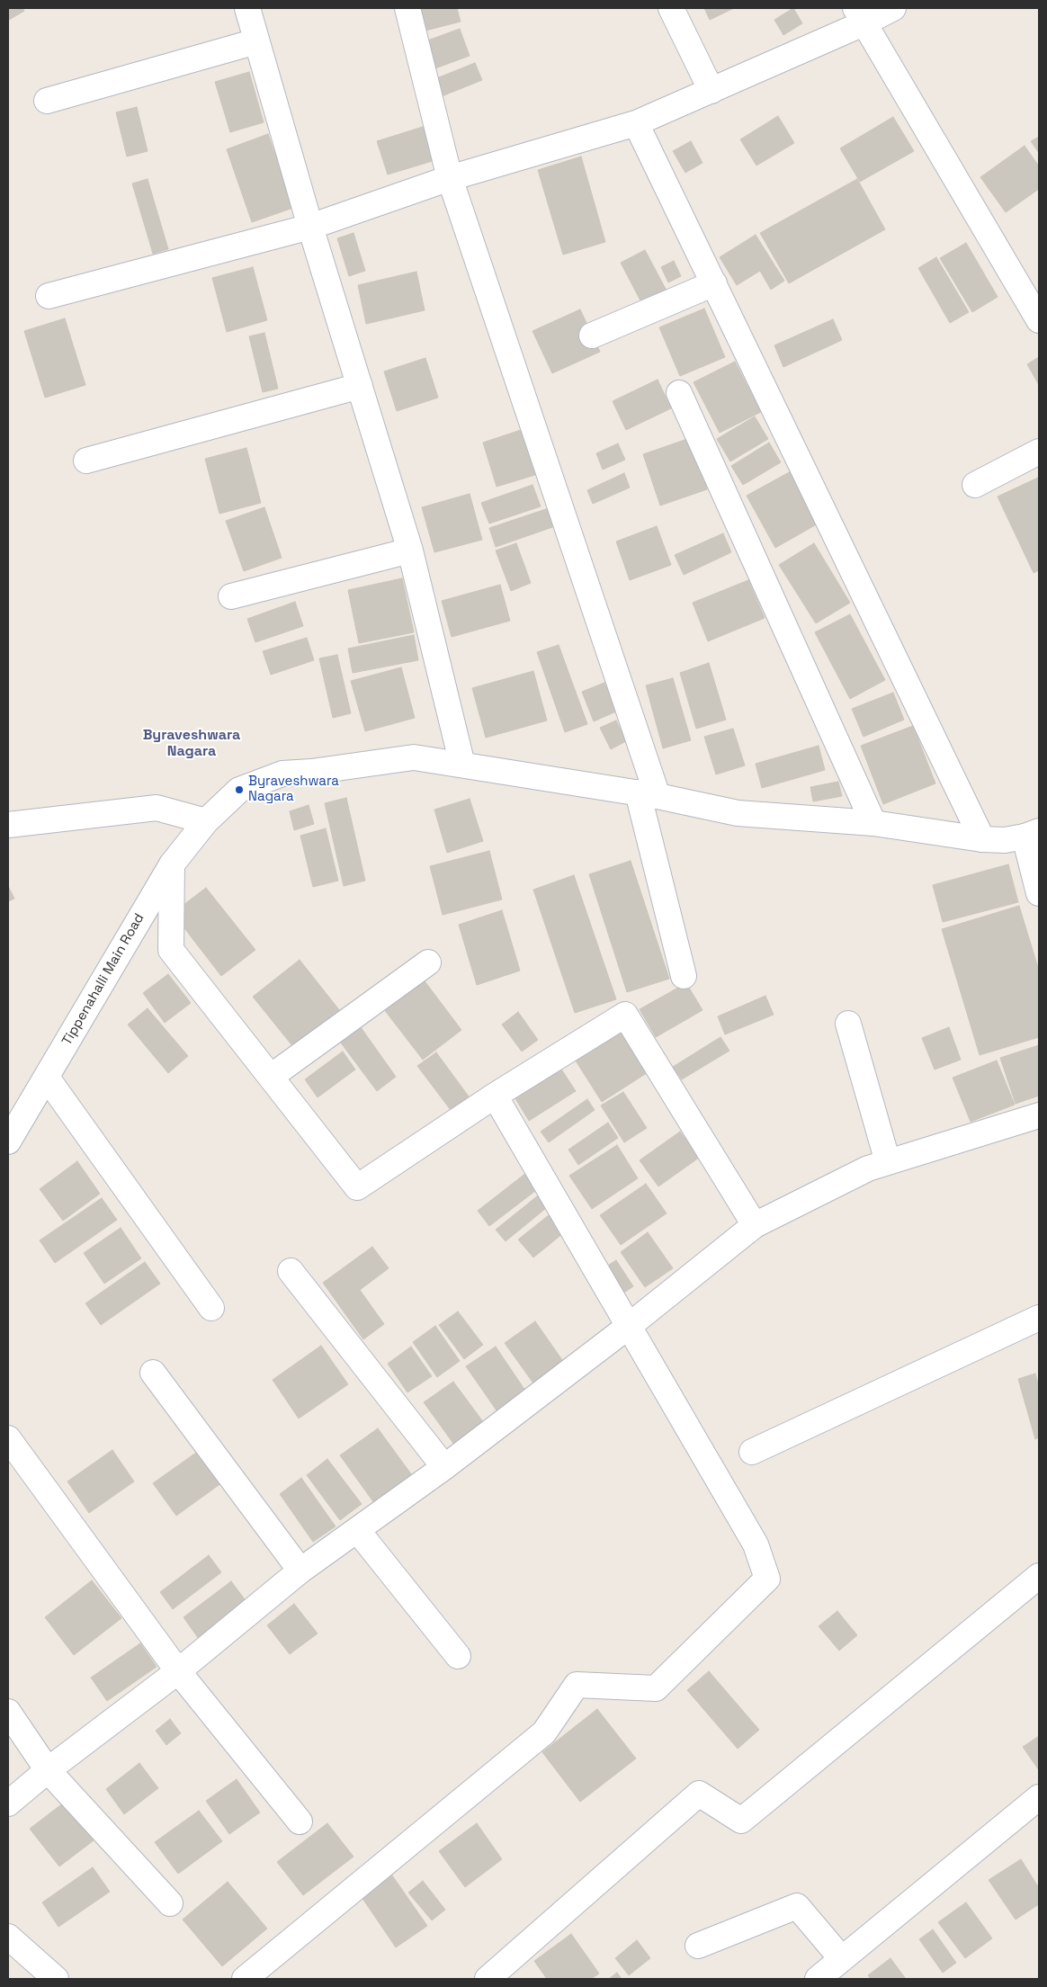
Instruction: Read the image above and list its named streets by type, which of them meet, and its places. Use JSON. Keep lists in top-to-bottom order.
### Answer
{
  "streets": {
    "street": ["Tippenahalli Main Road"]
  },
  "districts": ["Byraveshwara Nagara"],
  "places": ["Byraveshwara Nagara"]
}
